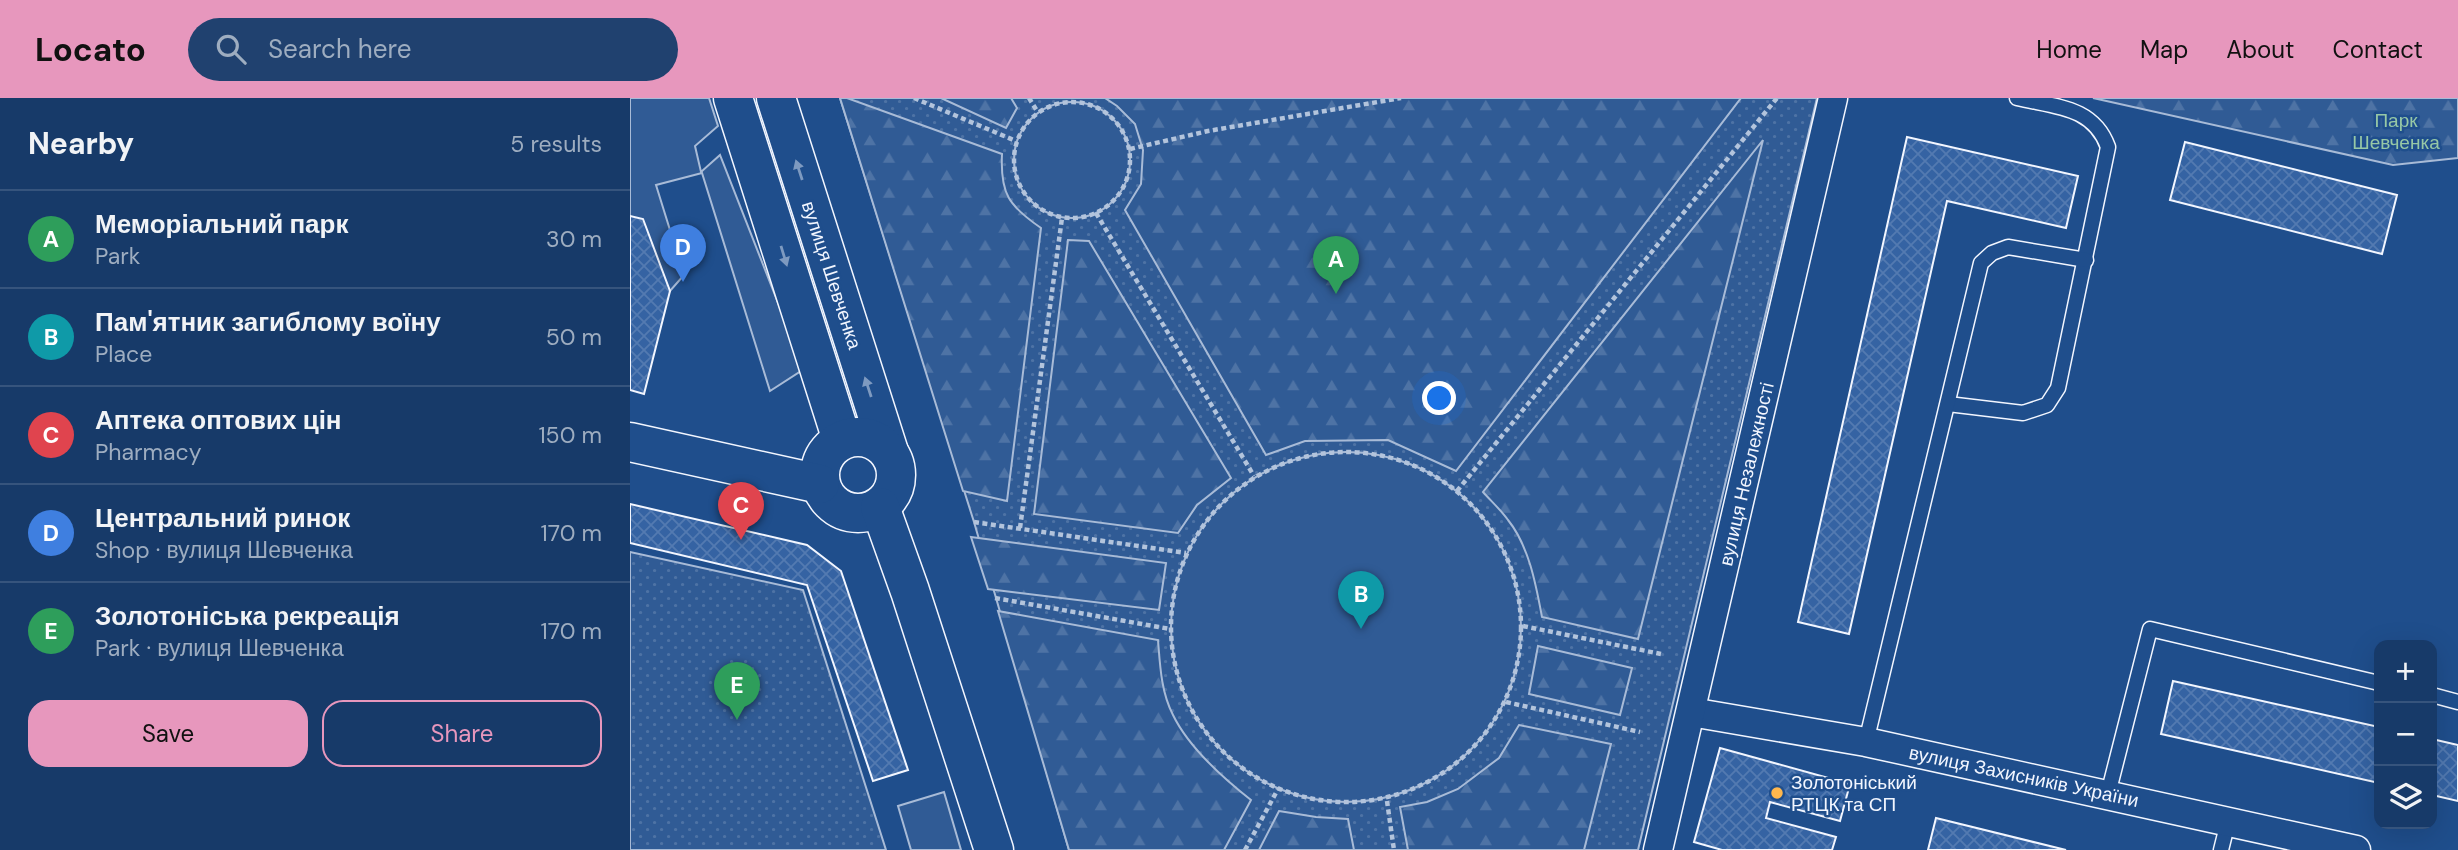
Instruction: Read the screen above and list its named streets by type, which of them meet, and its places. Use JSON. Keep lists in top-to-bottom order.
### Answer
{
  "streets": {
    "main road": ["вулиця Шевченка"],
    "street": ["вулиця Незалежності", "вулиця Захисників України"]
  },
  "crossings": [
    ["вулиця Незалежності", "вулиця Захисників України"]
  ],
  "parks": ["Парк Шевченка"],
  "places": ["Золотоніський РТЦК та СП"],
  "page": {
    "header": "Locato",
    "search": "Search here",
    "nav": [
      "Home",
      "Map",
      "About",
      "Contact"
    ],
    "heading": ["Nearby", "5 results"],
    "list": [
      {
        "mark": "A",
        "name": "Меморіальний парк",
        "note": "Park",
        "value": "30 m"
      },
      {
        "mark": "B",
        "name": "Пам'ятник загиблому воїну",
        "note": "Place",
        "value": "50 m"
      },
      {
        "mark": "C",
        "name": "Аптека оптових цін",
        "note": "Pharmacy",
        "value": "150 m"
      },
      {
        "mark": "D",
        "name": "Центральний ринок",
        "note": "Shop · вулиця Шевченка",
        "value": "170 m"
      },
      {
        "mark": "E",
        "name": "Золотоніська рекреація",
        "note": "Park · вулиця Шевченка",
        "value": "170 m"
      }
    ],
    "pins": [
      "D",
      "A",
      "C",
      "B",
      "E"
    ],
    "map_buttons": ["+", "−"],
    "buttons": ["Save", "Share"]
  }
}
